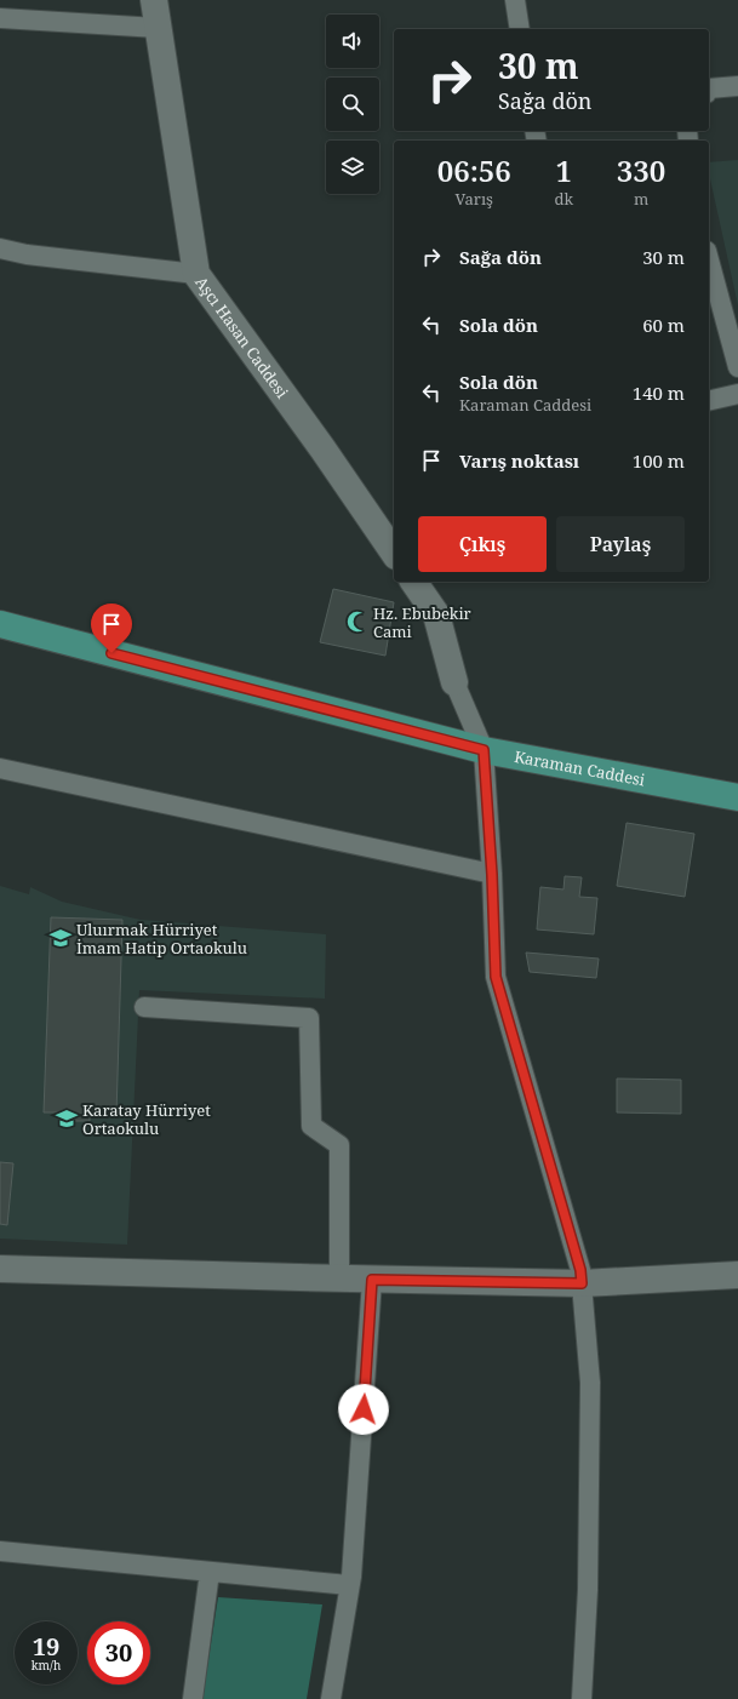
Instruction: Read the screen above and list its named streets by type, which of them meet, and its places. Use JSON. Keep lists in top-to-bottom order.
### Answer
{
  "streets": {
    "main road": ["Karaman Caddesi"],
    "street": ["Aşcı Hasan Caddesi"]
  },
  "places": {
    "mosque": ["Hz. Ebubekir Cami"],
    "school or university": ["Uluırmak Hürriyet İmam Hatip Ortaokulu", "Karatay Hürriyet Ortaokulu"]
  },
  "page": {
    "turn": ["30 m", "Sağa dön"],
    "eta": [
      "06:56",
      "Varış",
      "1",
      "dk",
      "330",
      "m"
    ],
    "list": [
      {
        "name": "Sağa dön",
        "value": "30 m"
      },
      {
        "name": "Sola dön",
        "value": "60 m"
      },
      {
        "name": "Sola dön",
        "note": "Karaman Caddesi",
        "value": "140 m"
      },
      {
        "name": "Varış noktası",
        "value": "100 m"
      }
    ],
    "buttons": ["Çıkış", "Paylaş"],
    "speed": "19 km/h",
    "limit": "30"
  }
}
